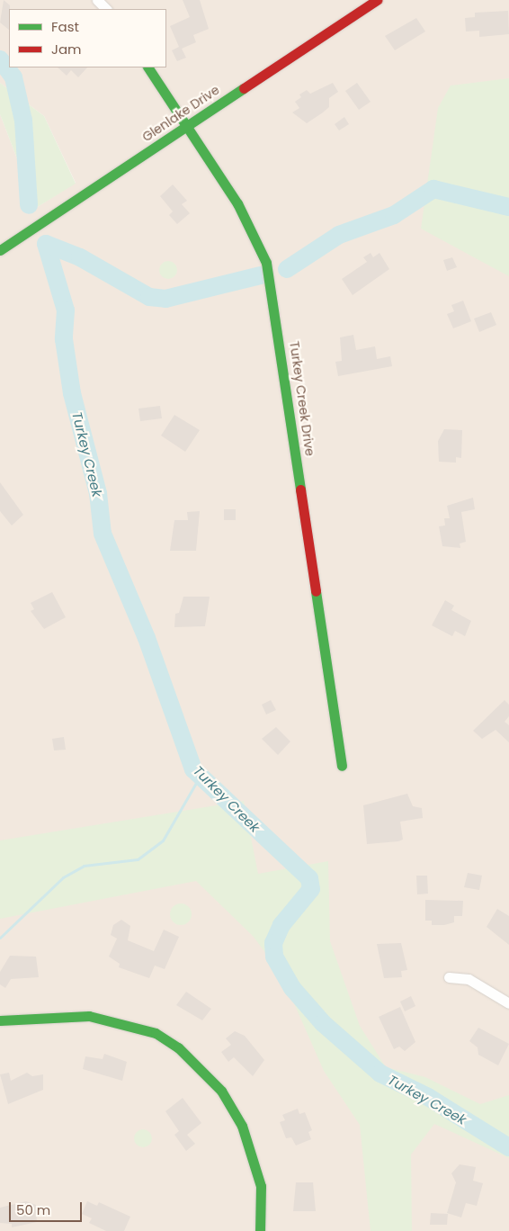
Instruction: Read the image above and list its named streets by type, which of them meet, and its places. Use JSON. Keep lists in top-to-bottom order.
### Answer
{
  "streets": {
    "street": ["Glenlake Drive", "Turkey Creek Drive"]
  },
  "crossings": [
    ["Glenlake Drive", "Turkey Creek Drive"]
  ],
  "water": ["Turkey Creek"],
  "legend": ["Fast", "Jam"],
  "scale_bar": "50 m"
}
